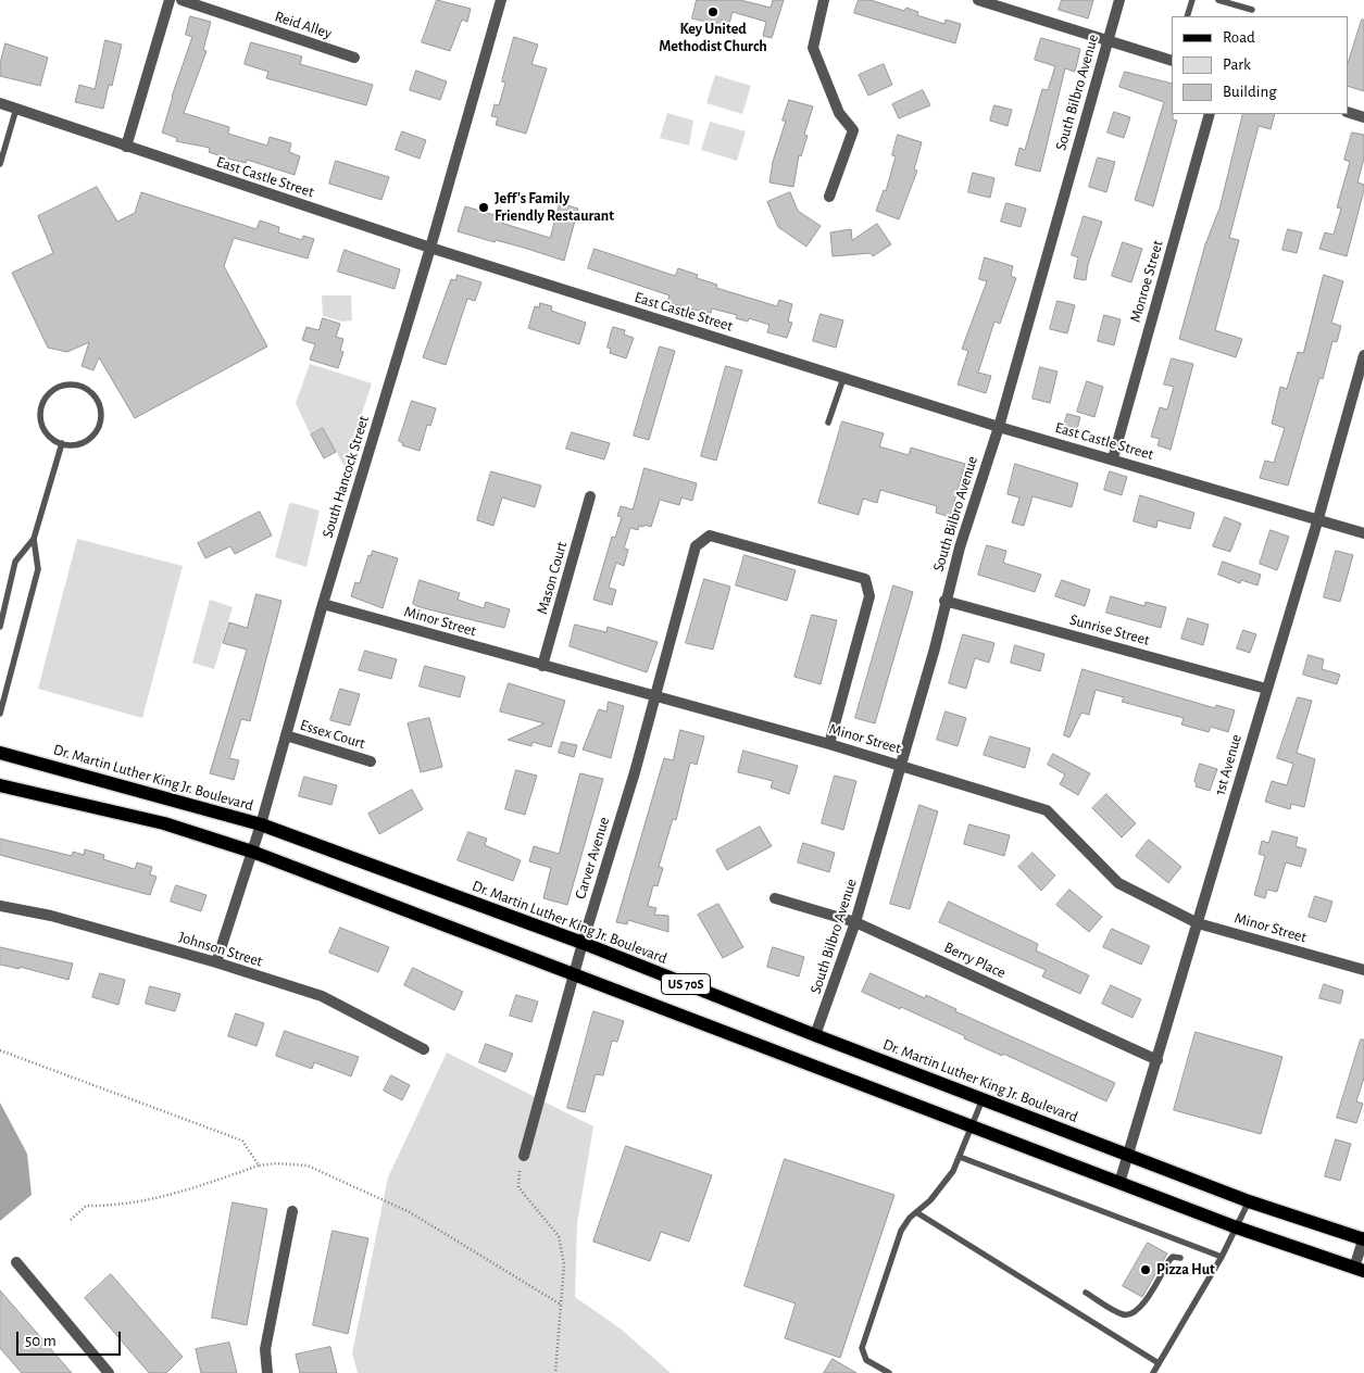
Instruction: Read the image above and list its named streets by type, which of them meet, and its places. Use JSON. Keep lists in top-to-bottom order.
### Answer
{
  "streets": {
    "main road": ["Dr. Martin Luther King Jr. Boulevard", "US 70S"],
    "street": [
      "Reid Alley",
      "South Bilbro Avenue",
      "East Castle Street",
      "Monroe Street",
      "South Hancock Street",
      "Mason Court",
      "Minor Street",
      "Sunrise Street",
      "Essex Court",
      "1st Avenue",
      "Carver Avenue",
      "Johnson Street",
      "Berry Place"
    ]
  },
  "crossings": [
    ["South Bilbro Avenue", "East Castle Street"],
    ["South Bilbro Avenue", "Minor Street"],
    ["South Bilbro Avenue", "Sunrise Street"],
    ["South Bilbro Avenue", "Dr. Martin Luther King Jr. Boulevard"],
    ["South Bilbro Avenue", "Berry Place"],
    ["East Castle Street", "Monroe Street"],
    ["East Castle Street", "South Hancock Street"],
    ["East Castle Street", "1st Avenue"],
    ["South Hancock Street", "Minor Street"],
    ["South Hancock Street", "Essex Court"],
    ["South Hancock Street", "Dr. Martin Luther King Jr. Boulevard"],
    ["South Hancock Street", "Johnson Street"],
    ["South Hancock Street", "US 70S"],
    ["Mason Court", "Minor Street"],
    ["Minor Street", "1st Avenue"],
    ["Minor Street", "Carver Avenue"],
    ["Sunrise Street", "1st Avenue"],
    ["1st Avenue", "Dr. Martin Luther King Jr. Boulevard"],
    ["1st Avenue", "Berry Place"],
    ["1st Avenue", "US 70S"],
    ["Dr. Martin Luther King Jr. Boulevard", "Carver Avenue"],
    ["Carver Avenue", "US 70S"]
  ],
  "places": ["Key United Methodist Church", "Jeff's Family Friendly Restaurant", "Pizza Hut"],
  "legend": ["Road", "Park", "Building"],
  "scale_bar": "50 m"
}
